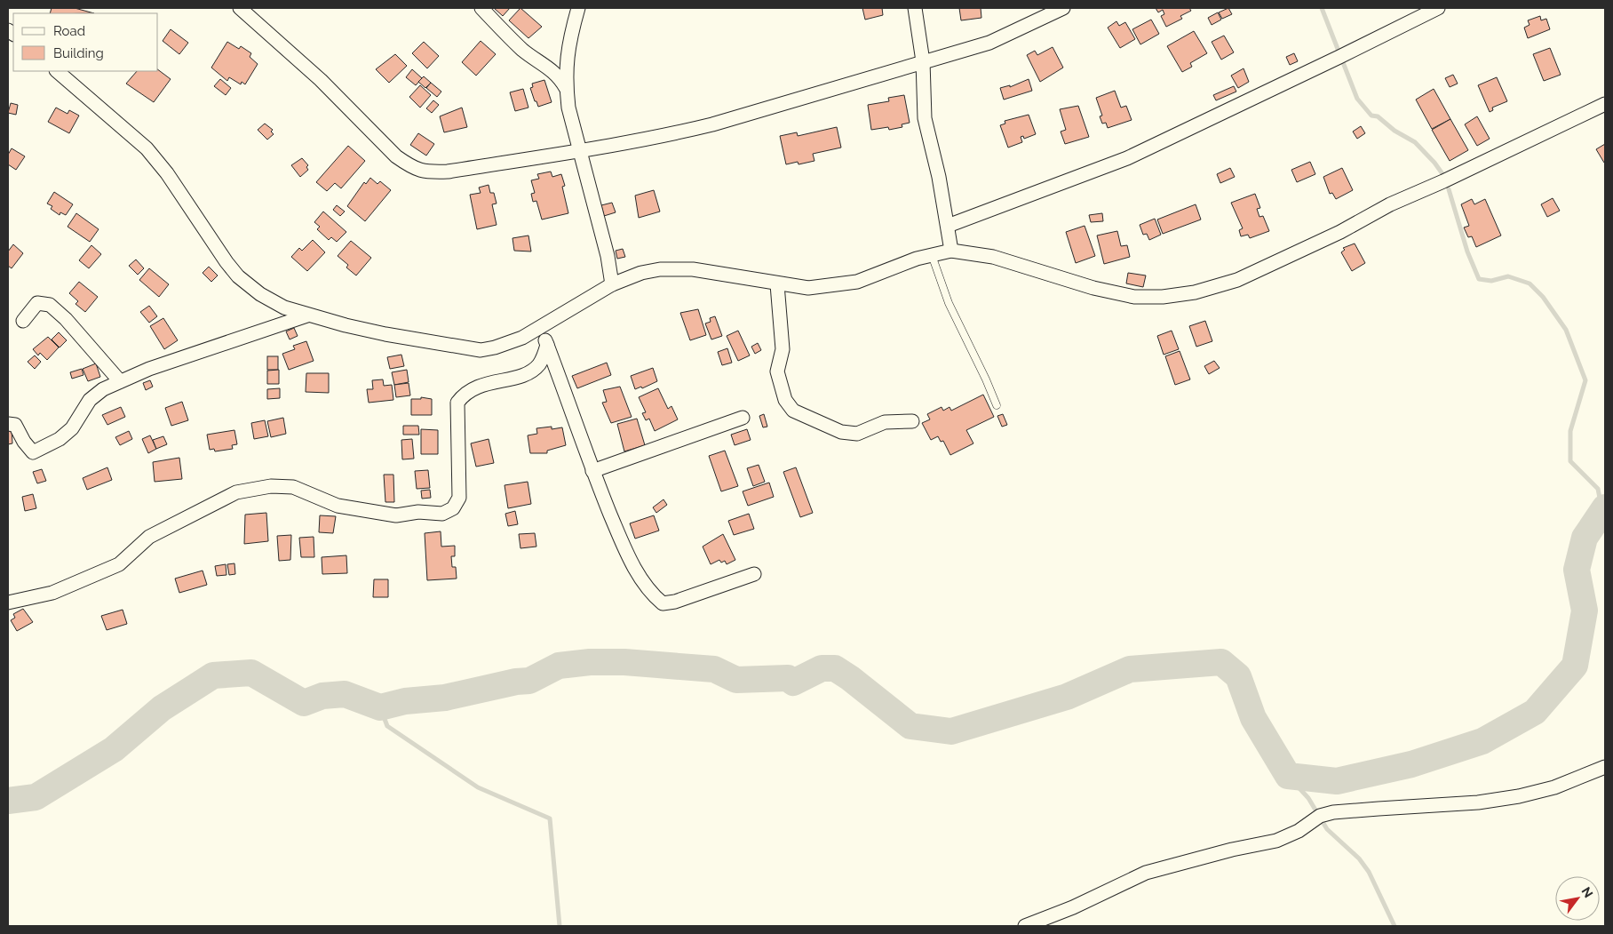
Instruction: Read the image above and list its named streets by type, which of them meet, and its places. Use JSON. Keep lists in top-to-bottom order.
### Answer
{
  "legend": ["Road", "Building"],
  "north": "top right"
}
